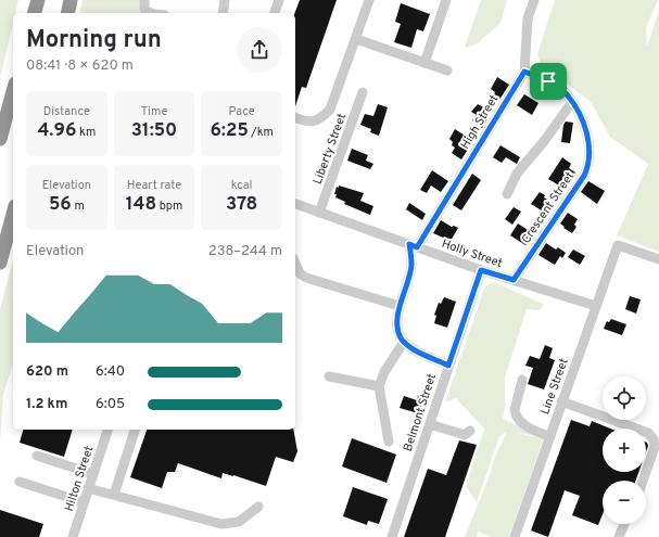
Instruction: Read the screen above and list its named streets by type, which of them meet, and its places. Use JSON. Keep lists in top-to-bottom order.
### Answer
{
  "streets": {
    "street": [
      "High Street",
      "Liberty Street",
      "Crescent Street",
      "Holly Street",
      "Line Street",
      "Belmont Street",
      "Hilton Street"
    ]
  },
  "crossings": [
    ["High Street", "Crescent Street"],
    ["High Street", "Holly Street"],
    ["Liberty Street", "Holly Street"],
    ["Crescent Street", "Holly Street"],
    ["Holly Street", "Line Street"],
    ["Holly Street", "Belmont Street"]
  ],
  "page": {
    "heading": ["Morning run", "08:41 · 8 × 620 m"],
    "stats": [
      ["Distance", "4.96 km"],
      ["Time", "31:50"],
      ["Pace", "6:25 /km"],
      ["Elevation", "56 m"],
      ["Heart rate", "148 bpm"],
      ["kcal", "378"]
    ],
    "chart": ["Elevation", "238–244 m"],
    "list": [
      {
        "name": "620 m",
        "note": "6:40"
      },
      {
        "name": "1.2 km",
        "note": "6:05"
      }
    ],
    "map_buttons": ["+", "−"]
  }
}
